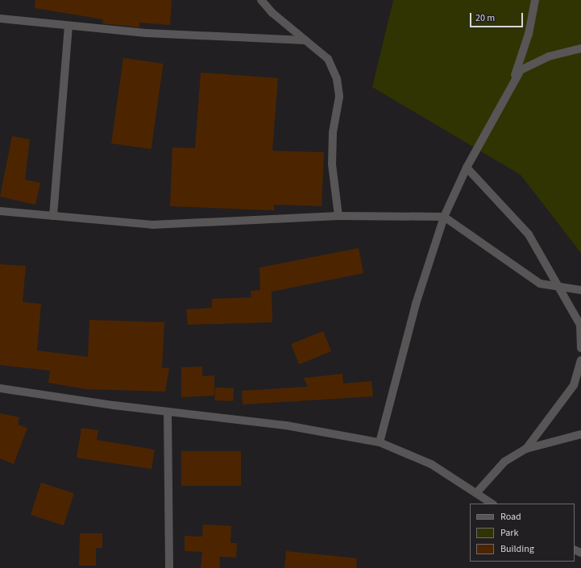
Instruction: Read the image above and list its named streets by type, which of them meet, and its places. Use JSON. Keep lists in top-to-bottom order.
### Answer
{
  "legend": ["Road", "Park", "Building"],
  "scale_bar": "20 m"
}
